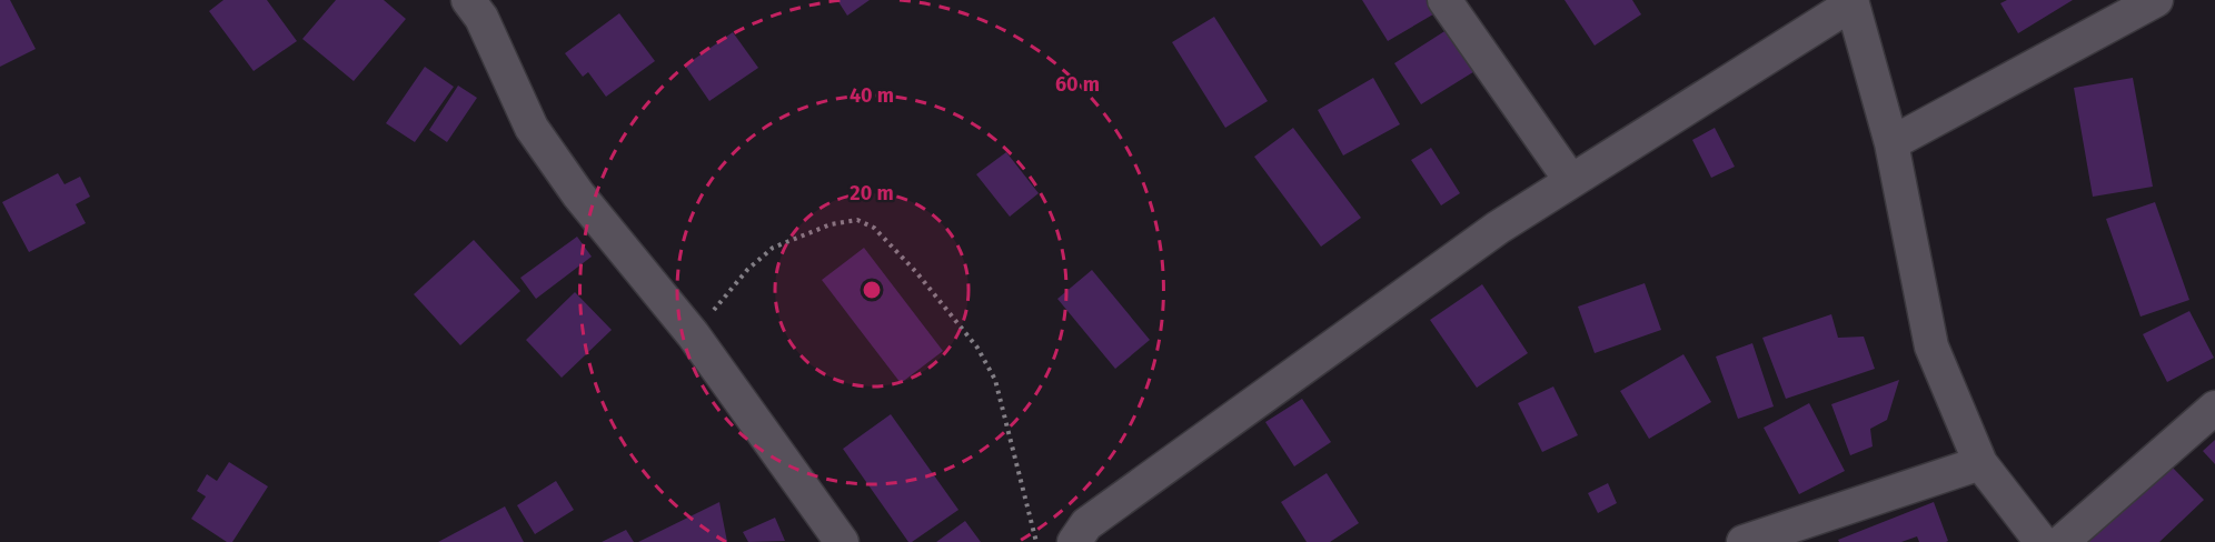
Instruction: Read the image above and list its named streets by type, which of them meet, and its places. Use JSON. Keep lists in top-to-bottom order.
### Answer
{
  "rings": ["60 m", "40 m", "20 m"]
}
